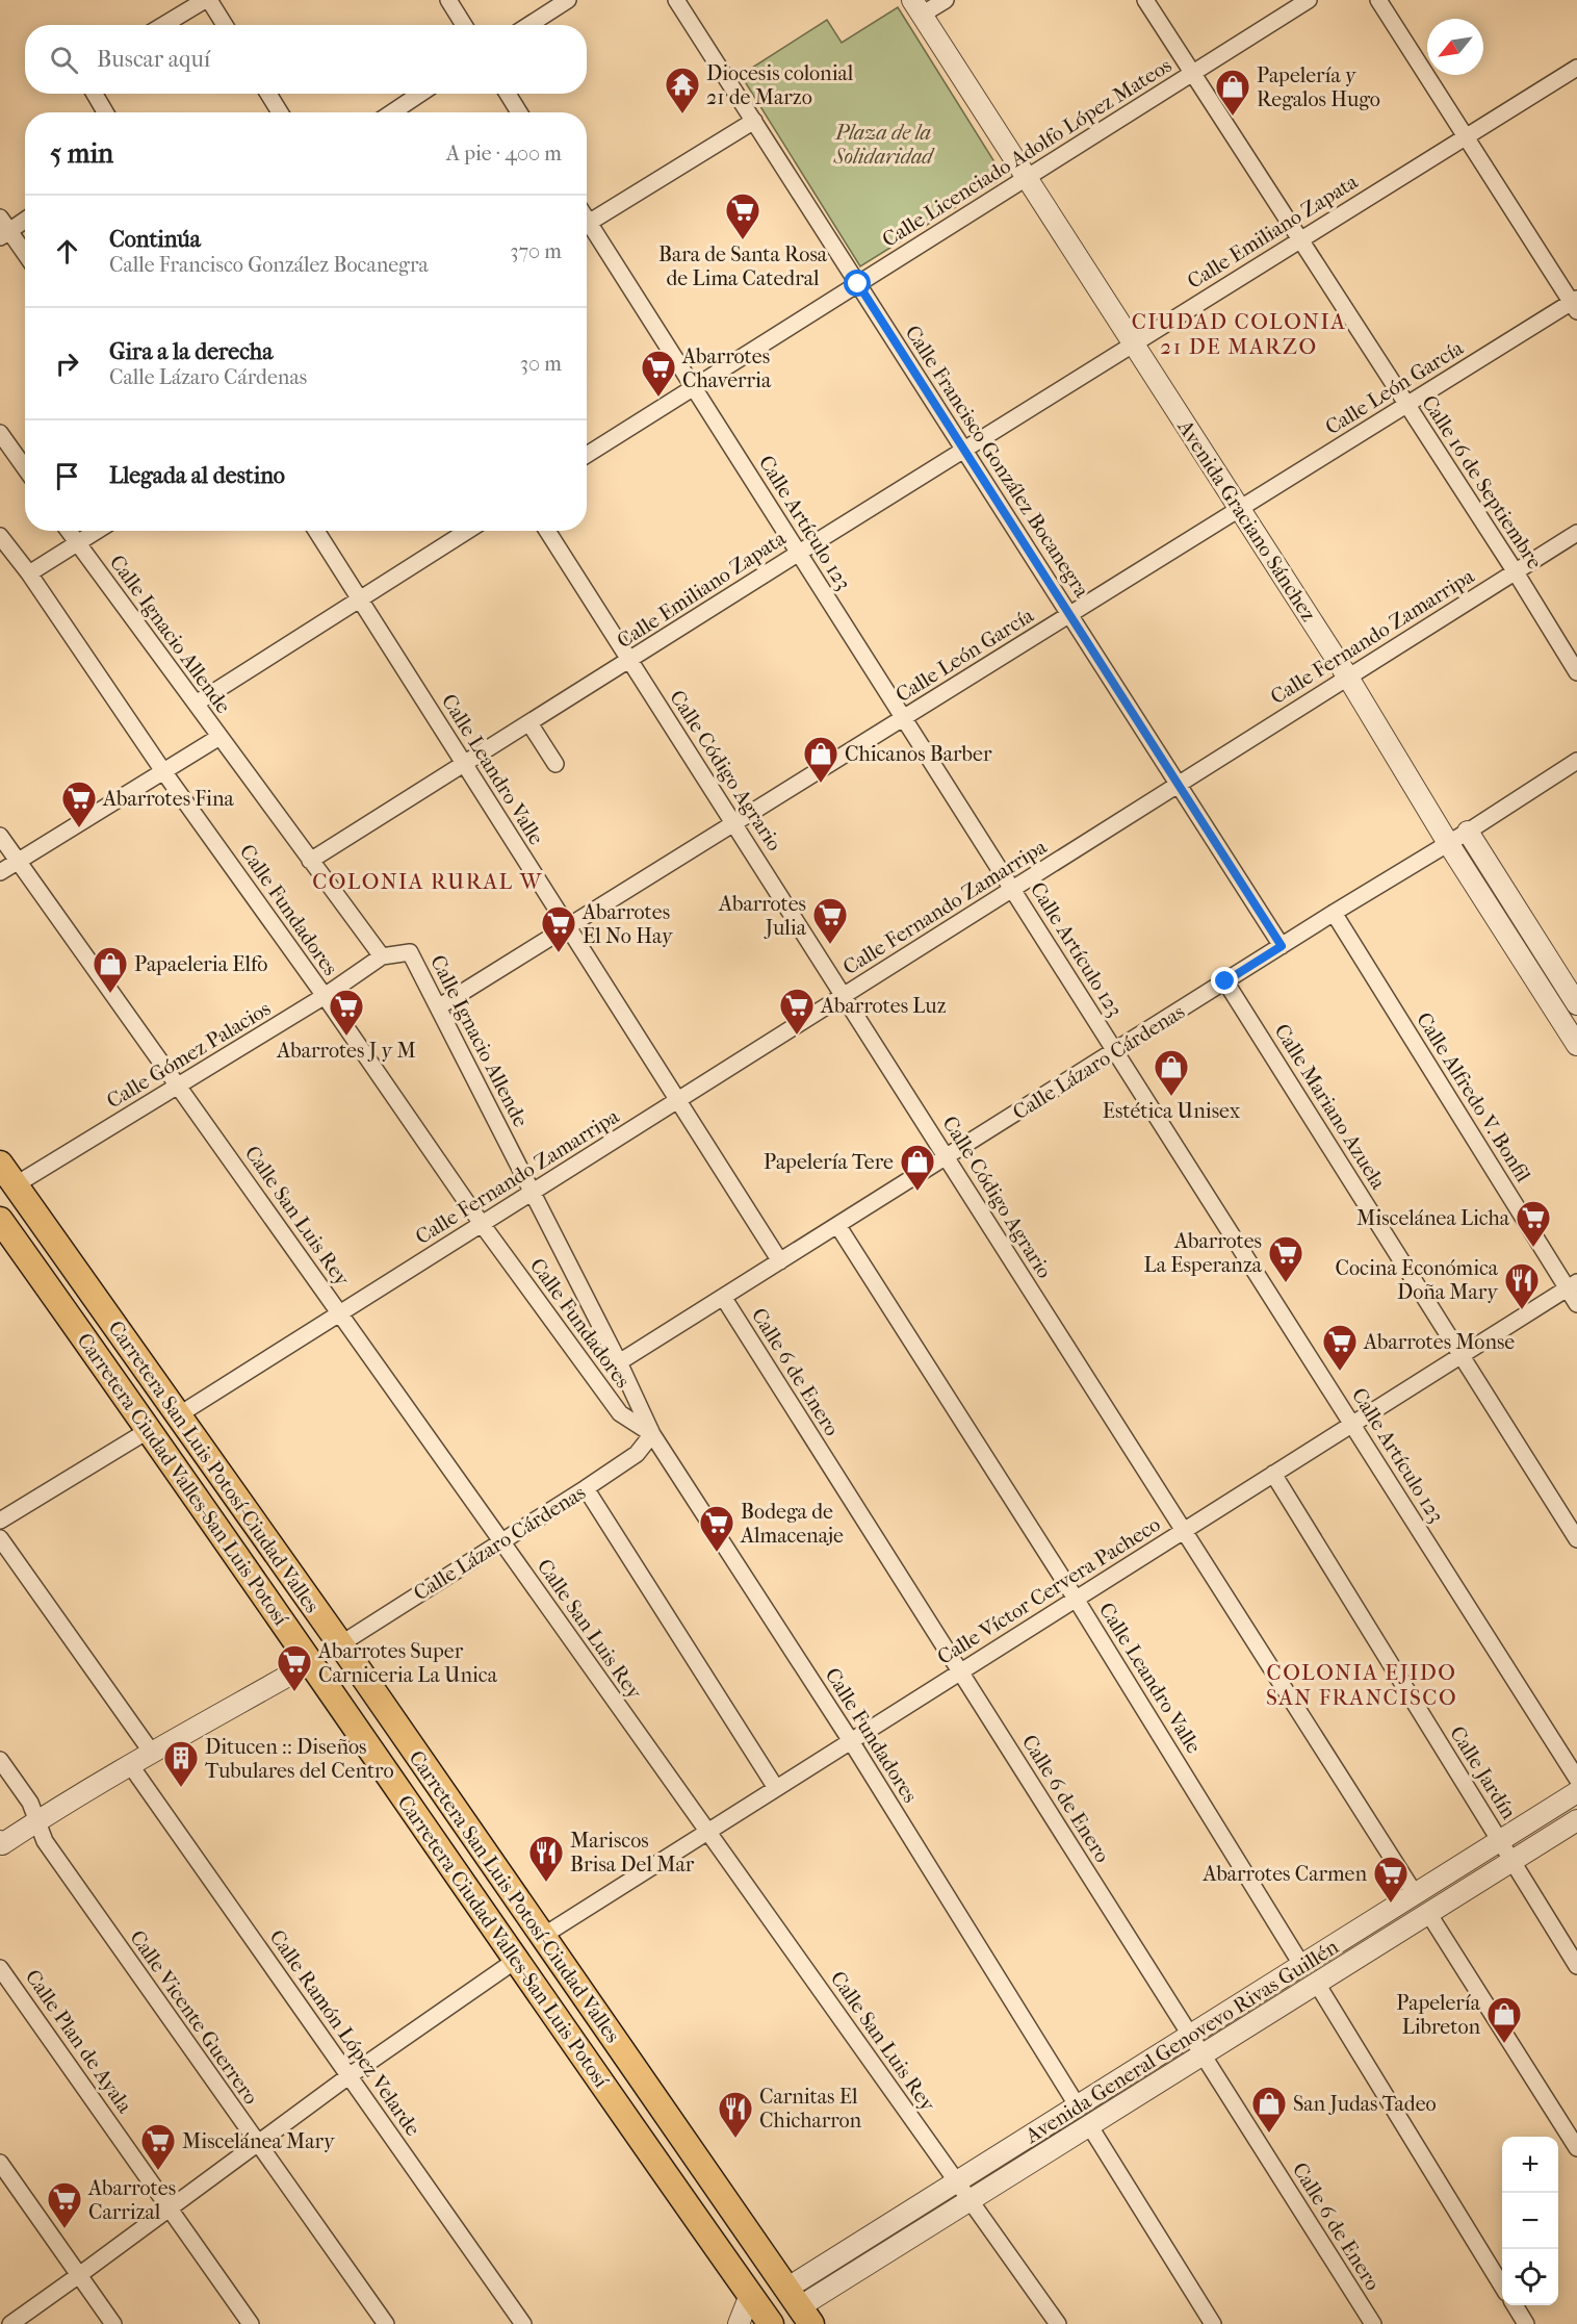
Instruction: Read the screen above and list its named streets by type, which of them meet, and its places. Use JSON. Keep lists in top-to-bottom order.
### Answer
{
  "streets": {
    "main road": ["Carretera San Luis Potosí-Ciudad Valles", "Carretera Ciudad Valles-San Luis Potosí"],
    "street": [
      "Calle Licenciado Adolfo López Mateos",
      "Calle Emiliano Zapata",
      "Calle León García",
      "Calle Francisco González Bocanegra",
      "Calle 16 de Septiembre",
      "Avenida Graciano Sánchez",
      "Calle Artículo 123",
      "Calle Ignacio Allende",
      "Calle Fernando Zamarripa",
      "Calle Leandro Valle",
      "Calle Código Agrario",
      "Calle Fundadores",
      "Calle Gómez Palacios",
      "Calle Lázaro Cárdenas",
      "Calle Alfredo V. Bonfil",
      "Calle Mariano Azuela",
      "Calle San Luis Rey",
      "Calle 6 de Enero",
      "Calle Víctor Cervera Pacheco",
      "Calle Jardín",
      "Calle Vicente Guerrero",
      "Calle Ramón López Velarde",
      "Calle Plan de Ayala",
      "Avenida General Genovevo Rivas Guillén"
    ]
  },
  "crossings": [
    ["Calle Licenciado Adolfo López Mateos", "Calle Francisco González Bocanegra"],
    ["Calle Licenciado Adolfo López Mateos", "Calle 16 de Septiembre"],
    ["Calle Licenciado Adolfo López Mateos", "Avenida Graciano Sánchez"],
    ["Calle Licenciado Adolfo López Mateos", "Calle Artículo 123"],
    ["Calle Emiliano Zapata", "Calle Francisco González Bocanegra"],
    ["Calle Emiliano Zapata", "Calle 16 de Septiembre"],
    ["Calle Emiliano Zapata", "Avenida Graciano Sánchez"],
    ["Calle Emiliano Zapata", "Calle Artículo 123"],
    ["Calle Emiliano Zapata", "Calle Ignacio Allende"],
    ["Calle Emiliano Zapata", "Calle Leandro Valle"],
    ["Calle Emiliano Zapata", "Calle Código Agrario"],
    ["Calle León García", "Calle Francisco González Bocanegra"],
    ["Calle León García", "Calle 16 de Septiembre"],
    ["Calle León García", "Avenida Graciano Sánchez"],
    ["Calle León García", "Calle Artículo 123"],
    ["Calle León García", "Calle Ignacio Allende"],
    ["Calle León García", "Calle Leandro Valle"],
    ["Calle León García", "Calle Código Agrario"],
    ["Calle Francisco González Bocanegra", "Calle Fernando Zamarripa"],
    ["Calle Francisco González Bocanegra", "Calle Lázaro Cárdenas"],
    ["Calle 16 de Septiembre", "Calle Fernando Zamarripa"],
    ["Avenida Graciano Sánchez", "Calle Fernando Zamarripa"],
    ["Avenida Graciano Sánchez", "Calle Lázaro Cárdenas"],
    ["Calle Artículo 123", "Calle Fernando Zamarripa"],
    ["Calle Artículo 123", "Calle Lázaro Cárdenas"],
    ["Calle Artículo 123", "Calle Víctor Cervera Pacheco"],
    ["Calle Ignacio Allende", "Calle Fernando Zamarripa"],
    ["Calle Ignacio Allende", "Calle Fundadores"],
    ["Calle Ignacio Allende", "Calle Gómez Palacios"],
    ["Calle Ignacio Allende", "Calle Lázaro Cárdenas"],
    ["Calle Fernando Zamarripa", "Calle Leandro Valle"],
    ["Calle Fernando Zamarripa", "Calle Código Agrario"],
    ["Calle Fernando Zamarripa", "Calle Fundadores"],
    ["Calle Fernando Zamarripa", "Calle San Luis Rey"],
    ["Calle Fernando Zamarripa", "Carretera San Luis Potosí-Ciudad Valles"],
    ["Calle Leandro Valle", "Calle Lázaro Cárdenas"],
    ["Calle Leandro Valle", "Calle Víctor Cervera Pacheco"],
    ["Calle Leandro Valle", "Avenida General Genovevo Rivas Guillén"],
    ["Calle Código Agrario", "Calle Lázaro Cárdenas"],
    ["Calle Código Agrario", "Calle Víctor Cervera Pacheco"],
    ["Calle Código Agrario", "Avenida General Genovevo Rivas Guillén"],
    ["Calle Fundadores", "Calle Gómez Palacios"],
    ["Calle Fundadores", "Calle Lázaro Cárdenas"],
    ["Calle Fundadores", "Calle Víctor Cervera Pacheco"],
    ["Calle Fundadores", "Avenida General Genovevo Rivas Guillén"],
    ["Calle Gómez Palacios", "Calle San Luis Rey"],
    ["Calle Gómez Palacios", "Carretera San Luis Potosí-Ciudad Valles"],
    ["Calle Lázaro Cárdenas", "Calle Alfredo V. Bonfil"],
    ["Calle Lázaro Cárdenas", "Calle Mariano Azuela"],
    ["Calle Lázaro Cárdenas", "Calle San Luis Rey"],
    ["Calle Lázaro Cárdenas", "Calle 6 de Enero"],
    ["Calle Lázaro Cárdenas", "Carretera San Luis Potosí-Ciudad Valles"],
    ["Calle Alfredo V. Bonfil", "Calle Víctor Cervera Pacheco"],
    ["Calle Mariano Azuela", "Calle Víctor Cervera Pacheco"],
    ["Calle San Luis Rey", "Calle Víctor Cervera Pacheco"],
    ["Calle San Luis Rey", "Avenida General Genovevo Rivas Guillén"],
    ["Calle 6 de Enero", "Calle Víctor Cervera Pacheco"],
    ["Calle 6 de Enero", "Avenida General Genovevo Rivas Guillén"],
    ["Carretera San Luis Potosí-Ciudad Valles", "Calle Víctor Cervera Pacheco"],
    ["Carretera San Luis Potosí-Ciudad Valles", "Avenida General Genovevo Rivas Guillén"],
    ["Calle Víctor Cervera Pacheco", "Calle Jardín"],
    ["Calle Jardín", "Avenida General Genovevo Rivas Guillén"]
  ],
  "districts": ["CIUDAD COLONIA 21 DE MARZO", "COLONIA RURAL W", "COLONIA EJIDO SAN FRANCISCO"],
  "parks": ["Plaza de la Solidaridad"],
  "places": {
    "temple": ["Diocesis colonial 21 de Marzo"],
    "shop": [
      "Papelería y Regalos Hugo",
      "Chicanos Barber",
      "Papaeleria Elfo",
      "Estética Unisex",
      "Papelería Tere",
      "Papelería Libreton",
      "San Judas Tadeo"
    ],
    "supermarket": [
      "Bara de Santa Rosa de Lima Catedral",
      "Abarrotes Chaverria",
      "Abarrotes Fina",
      "Abarrotes Julia",
      "Abarrotes El No Hay",
      "Abarrotes Luz",
      "Abarrotes J y M",
      "Miscelánea Licha",
      "Abarrotes La Esperanza",
      "Abarrotes Monse",
      "Bodega de Almacenaje",
      "Abarrotes Super Carniceria La Unica",
      "Abarrotes Carmen",
      "Miscelánea Mary",
      "Abarrotes Carrizal"
    ],
    "restaurant": ["Cocina Económica Doña Mary", "Mariscos Brisa Del Mar", "Carnitas El Chicharron"],
    "building": ["Ditucen :: Diseños Tubulares del Centro"]
  },
  "north": "bottom left",
  "page": {
    "search": "Buscar aquí",
    "heading": ["5 min", "A pie · 400 m"],
    "list": [
      ["Continúa", "Calle Francisco González Bocanegra", "370 m"],
      ["Gira a la derecha", "Calle Lázaro Cárdenas", "30 m"],
      "Llegada al destino"
    ],
    "map_buttons": ["+", "−"]
  }
}
